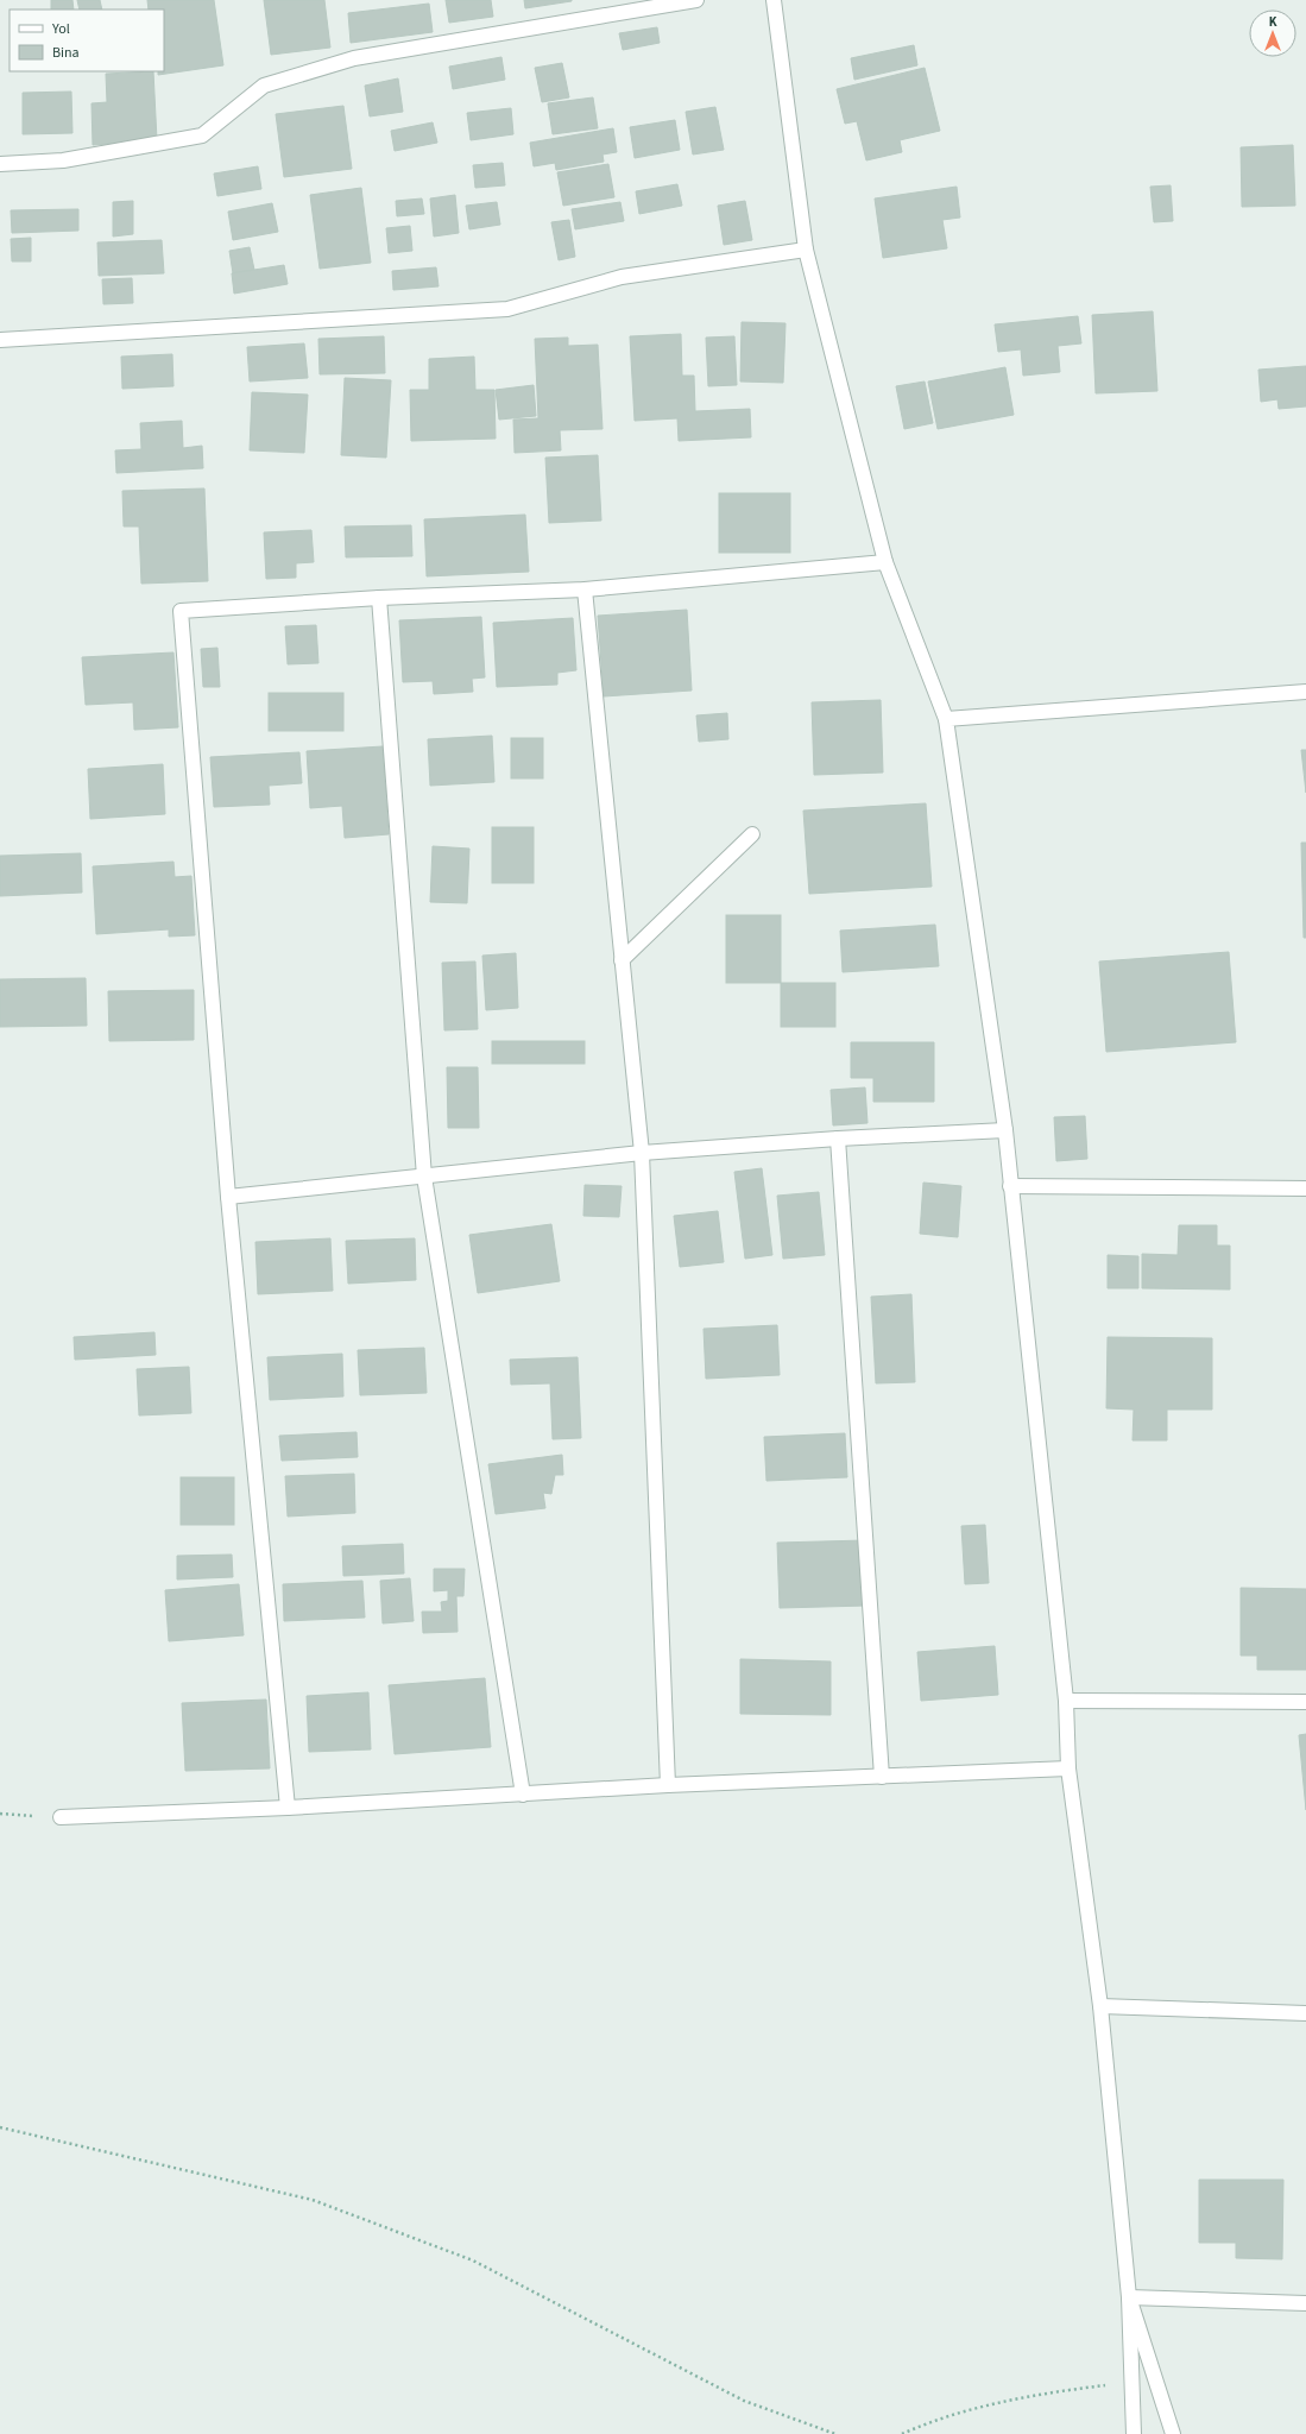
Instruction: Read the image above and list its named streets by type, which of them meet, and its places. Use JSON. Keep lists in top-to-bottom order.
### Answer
{
  "legend": ["Yol", "Bina"],
  "north": "top"
}
